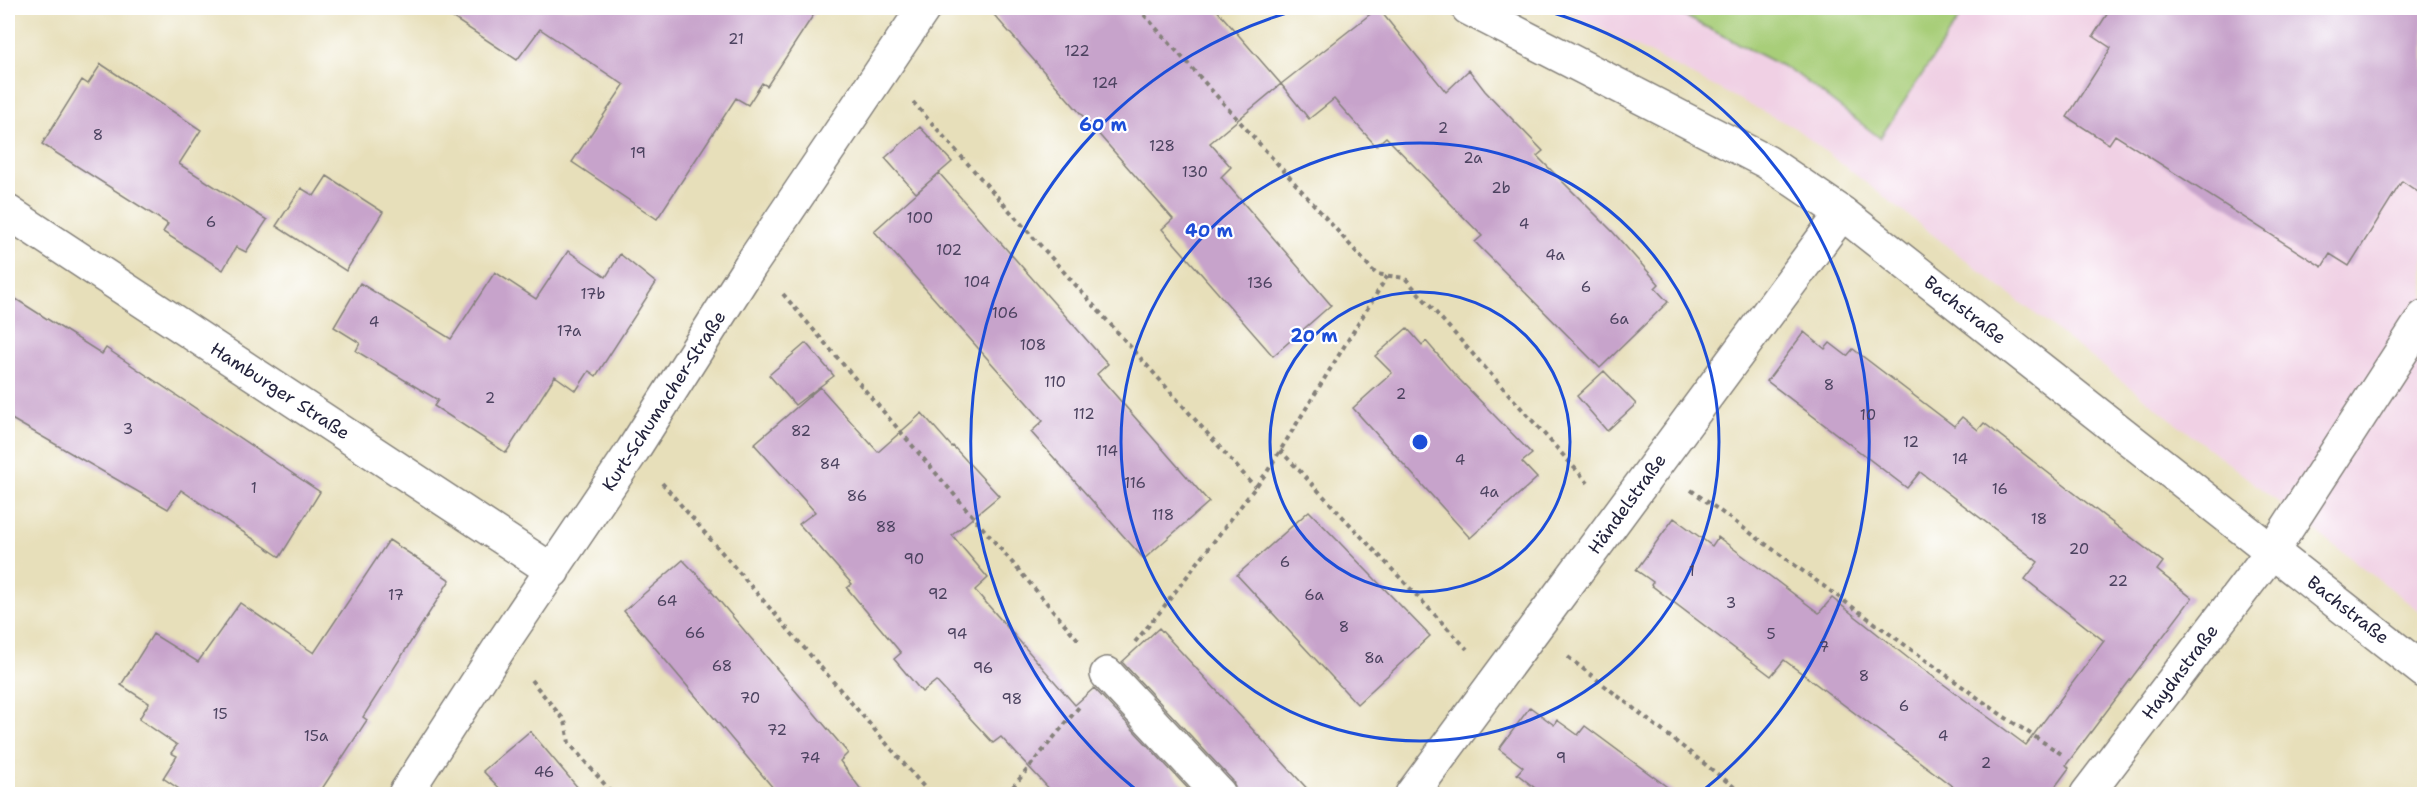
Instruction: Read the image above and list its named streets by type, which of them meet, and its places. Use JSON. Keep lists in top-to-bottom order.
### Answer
{
  "streets": {
    "street": [
      "Bachstraße",
      "Hamburger Straße",
      "Kurt-Schumacher-Straße",
      "Händelstraße",
      "Haydnstraße"
    ]
  },
  "crossings": [
    ["Bachstraße", "Händelstraße"],
    ["Bachstraße", "Haydnstraße"],
    ["Hamburger Straße", "Kurt-Schumacher-Straße"]
  ],
  "house_numbers": [
    "21",
    "122",
    "124",
    "2",
    "8",
    "128",
    "19",
    "2a",
    "130",
    "2b",
    "100",
    "6",
    "4",
    "102",
    "4a",
    "104",
    "136",
    "6",
    "17b",
    "106",
    "6a",
    "4",
    "17a",
    "108",
    "110",
    "8",
    "2",
    "2",
    "112",
    "10",
    "3",
    "82",
    "12",
    "114",
    "14",
    "4",
    "84",
    "116",
    "1",
    "16",
    "4a",
    "86",
    "118",
    "18",
    "88",
    "20",
    "90",
    "6",
    "1",
    "22",
    "92",
    "17",
    "6a",
    "64",
    "3",
    "8",
    "66",
    "94",
    "5",
    "7",
    "8a",
    "68",
    "96",
    "8",
    "70",
    "98",
    "6",
    "15",
    "72",
    "15a",
    "4",
    "74",
    "9",
    "2",
    "46"
  ],
  "rings": ["60 m", "40 m", "20 m"]
}
